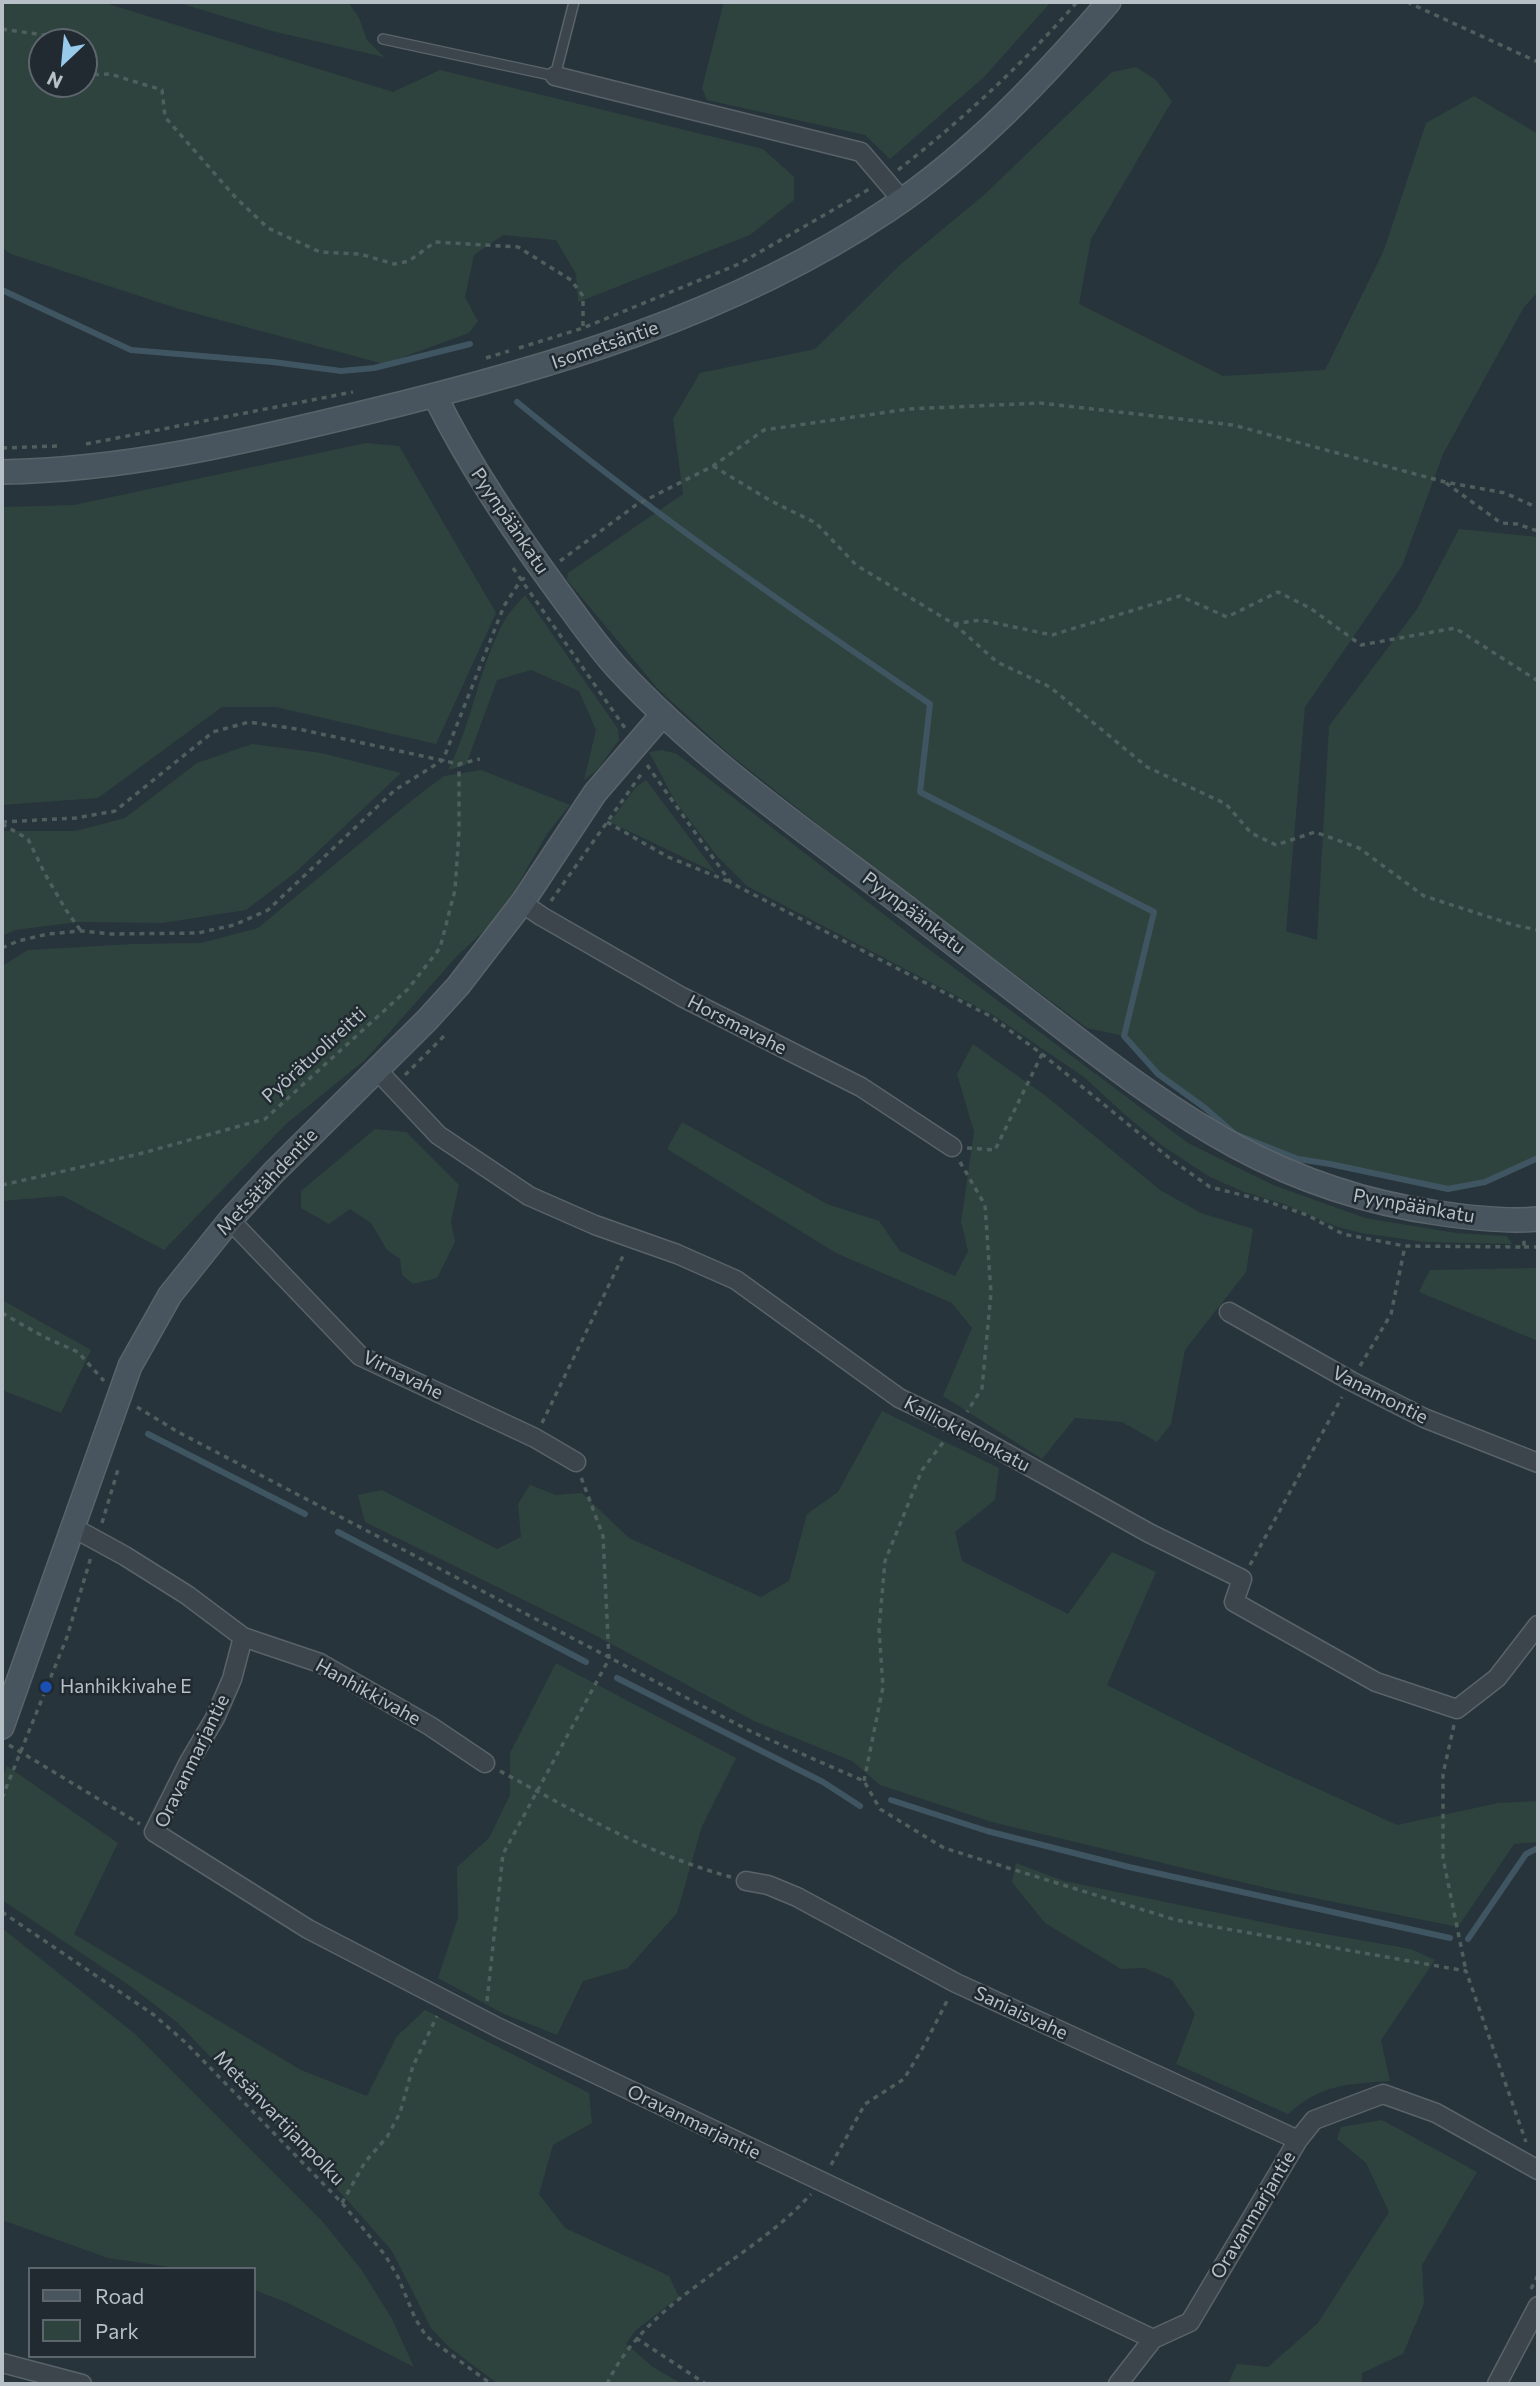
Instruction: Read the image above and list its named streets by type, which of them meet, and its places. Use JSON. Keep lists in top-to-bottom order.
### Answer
{
  "streets": {
    "main road": ["Isometsäntie", "Pyynpäänkatu", "Metsätähdentie"],
    "street": [
      "Horsmavahe",
      "Virnavahe",
      "Vanamontie",
      "Kalliokielonkatu",
      "Hanhikkivahe",
      "Oravanmarjantie",
      "Saniaisvahe"
    ],
    "path": ["Pyörätuolireitti", "Metsänvartijanpolku"]
  },
  "crossings": [
    ["Isometsäntie", "Pyynpäänkatu"],
    ["Pyynpäänkatu", "Metsätähdentie"],
    ["Horsmavahe", "Metsätähdentie"],
    ["Metsätähdentie", "Virnavahe"],
    ["Metsätähdentie", "Kalliokielonkatu"],
    ["Hanhikkivahe", "Oravanmarjantie"],
    ["Oravanmarjantie", "Saniaisvahe"]
  ],
  "places": ["Hanhikkivahe E"],
  "legend": ["Road", "Park"],
  "north": "bottom left"
}
